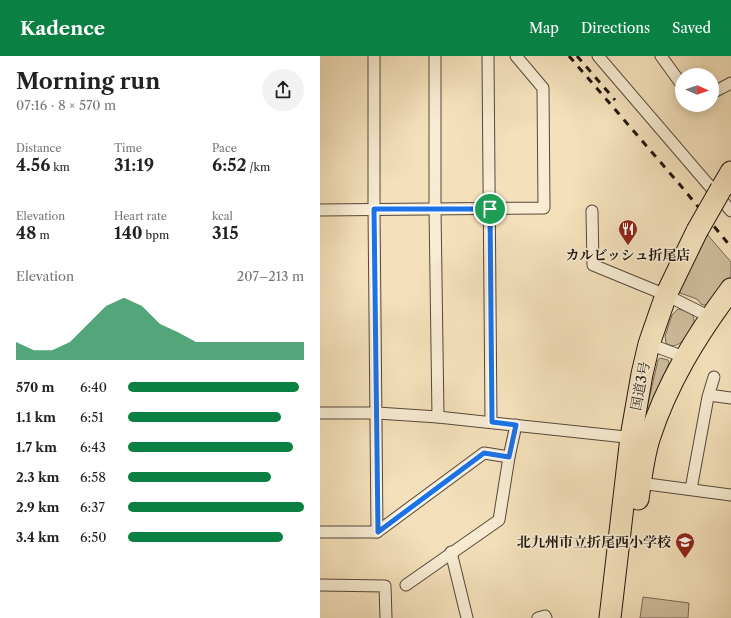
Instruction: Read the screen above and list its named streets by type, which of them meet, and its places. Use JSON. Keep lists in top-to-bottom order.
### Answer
{
  "streets": {
    "highway": ["国道3号"]
  },
  "places": {
    "restaurant": ["カルビッシュ折尾店"],
    "school or university": ["北九州市立折尾西小学校"]
  },
  "north": "right",
  "page": {
    "header": "Kadence",
    "nav": ["Map", "Directions", "Saved"],
    "heading": ["Morning run", "07:16 · 8 × 570 m"],
    "stats": [
      ["Distance", "4.56 km"],
      ["Time", "31:19"],
      ["Pace", "6:52 /km"],
      ["Elevation", "48 m"],
      ["Heart rate", "140 bpm"],
      ["kcal", "315"]
    ],
    "chart": ["Elevation", "207–213 m"],
    "list": [
      {
        "name": "570 m",
        "note": "6:40"
      },
      {
        "name": "1.1 km",
        "note": "6:51"
      },
      {
        "name": "1.7 km",
        "note": "6:43"
      },
      {
        "name": "2.3 km",
        "note": "6:58"
      },
      {
        "name": "2.9 km",
        "note": "6:37"
      },
      {
        "name": "3.4 km",
        "note": "6:50"
      }
    ]
  }
}
